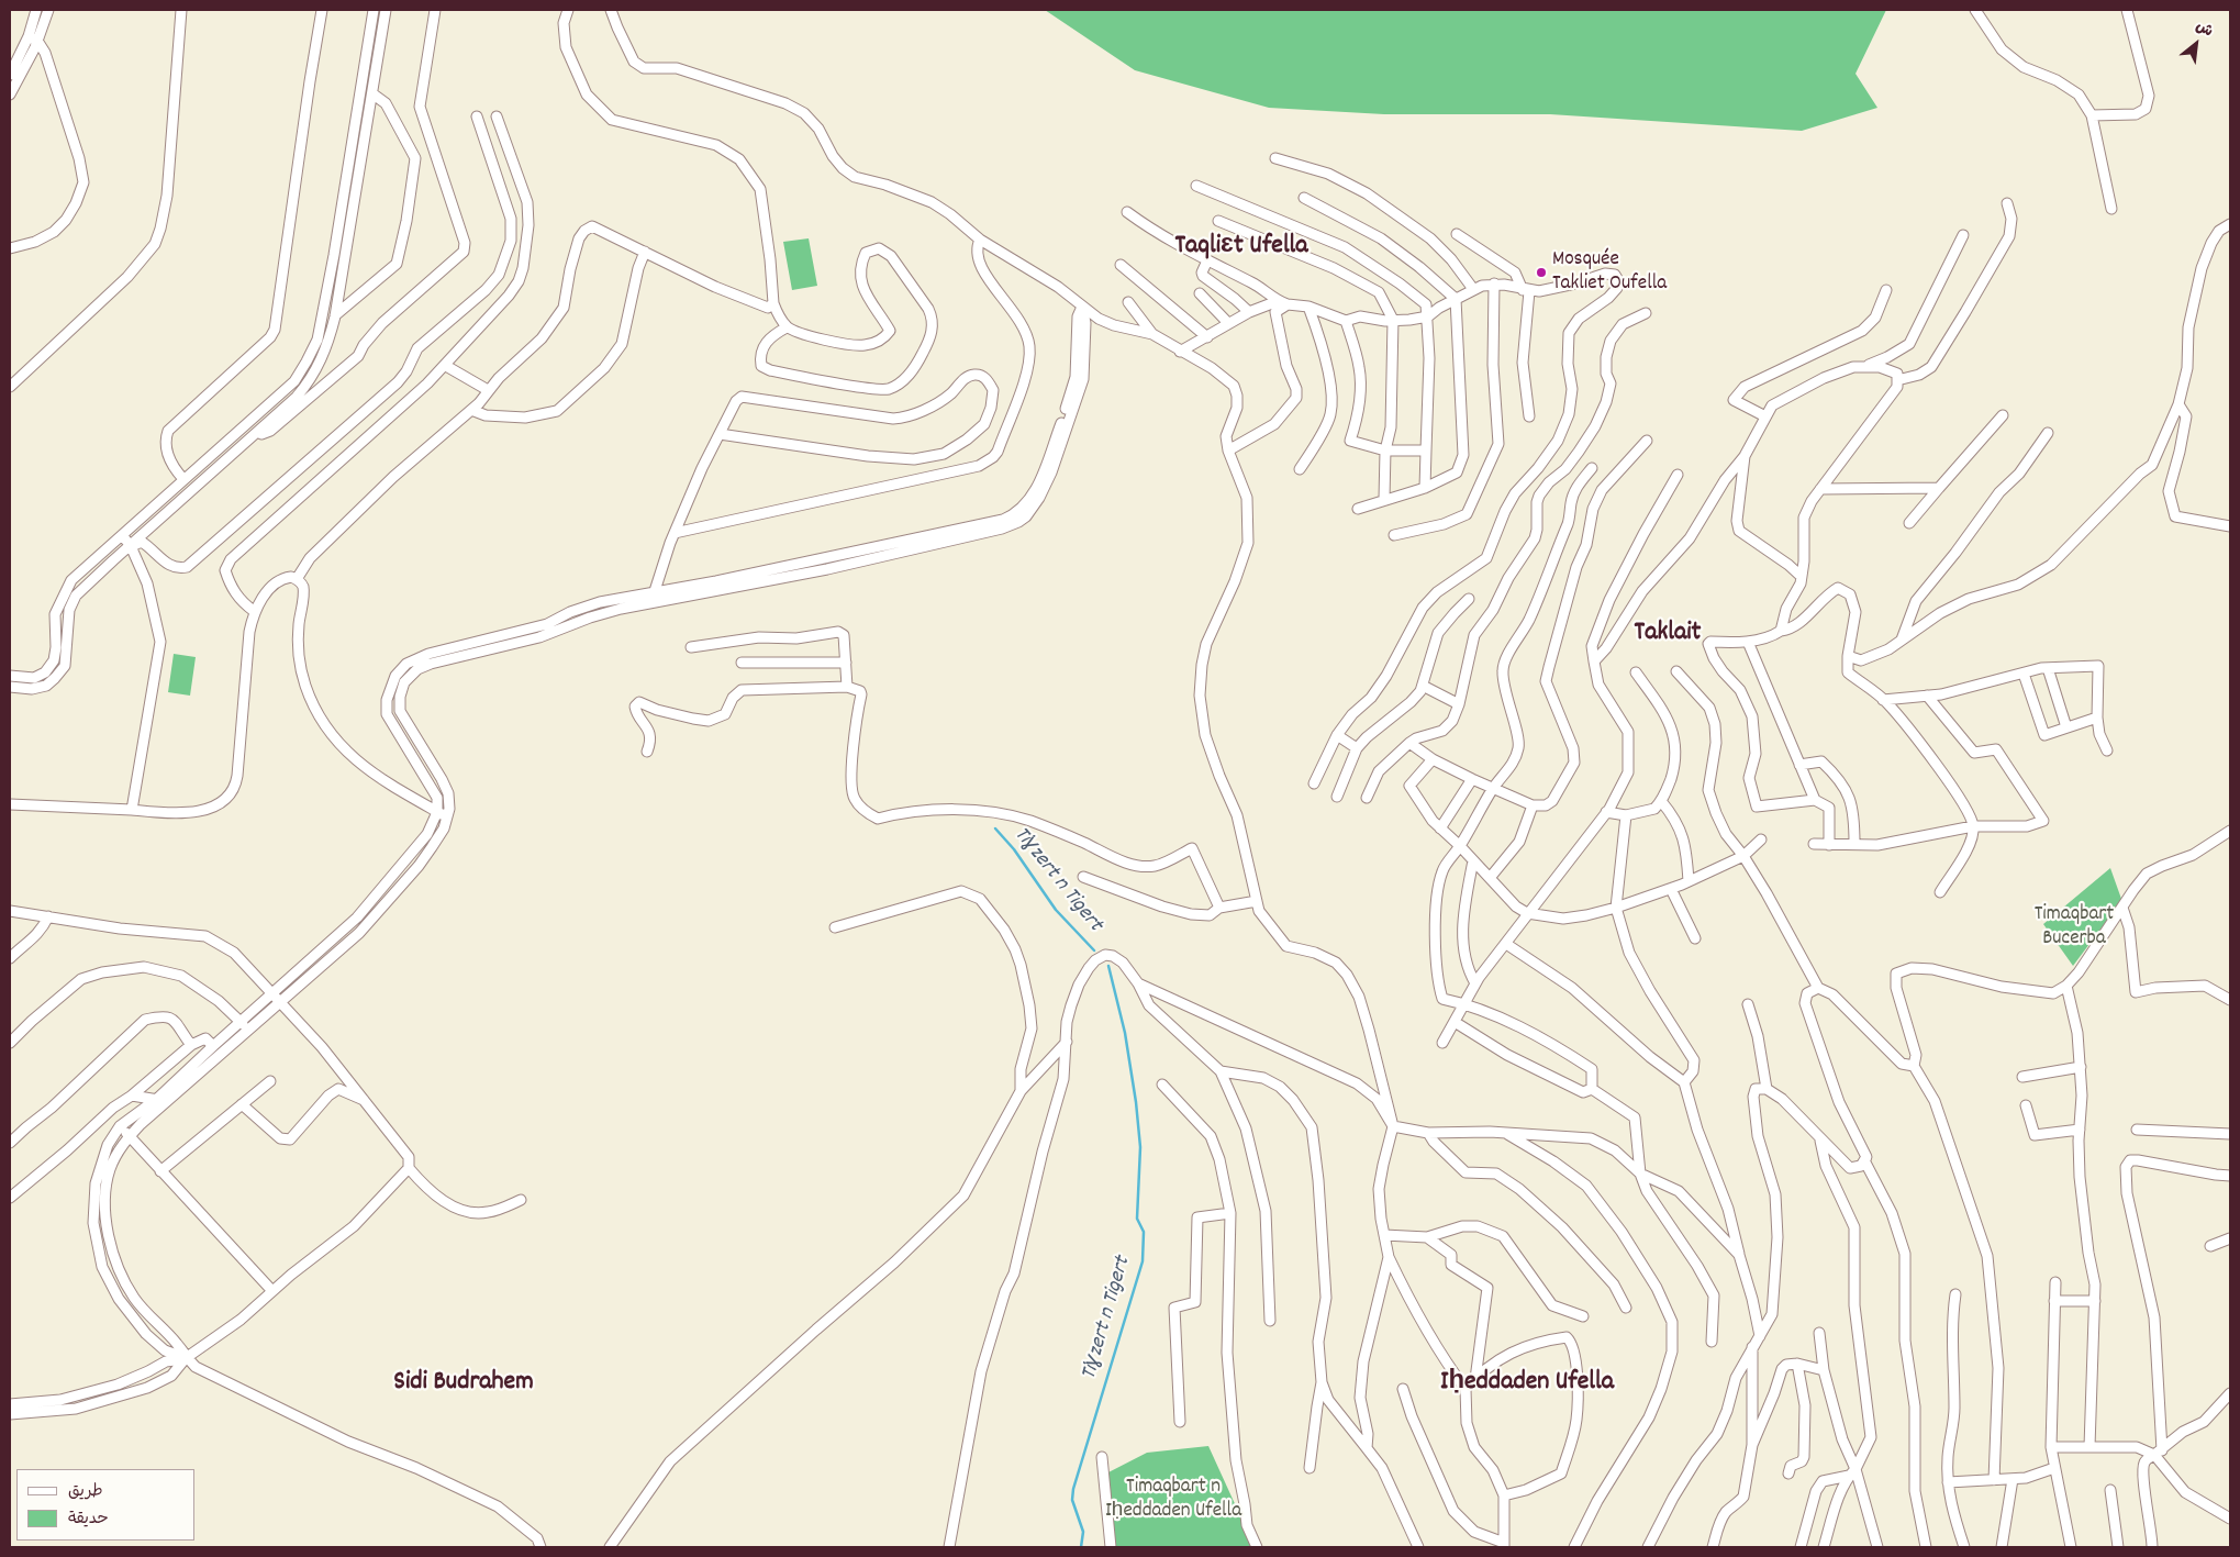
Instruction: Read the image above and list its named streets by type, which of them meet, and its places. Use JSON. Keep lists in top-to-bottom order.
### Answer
{
  "districts": [
    "Taqliɛt Ufella",
    "Taklait",
    "Sidi Budrahem",
    "Iḥeddaden Ufella"
  ],
  "water": ["Tiɣzert n Tigert"],
  "parks": ["Timaqbart Bucerba", "Timaqbart n Iḥeddaden Ufella"],
  "places": ["Mosquée Takliet Oufella"],
  "legend": ["طريق", "حديقة"],
  "north": "top right"
}
